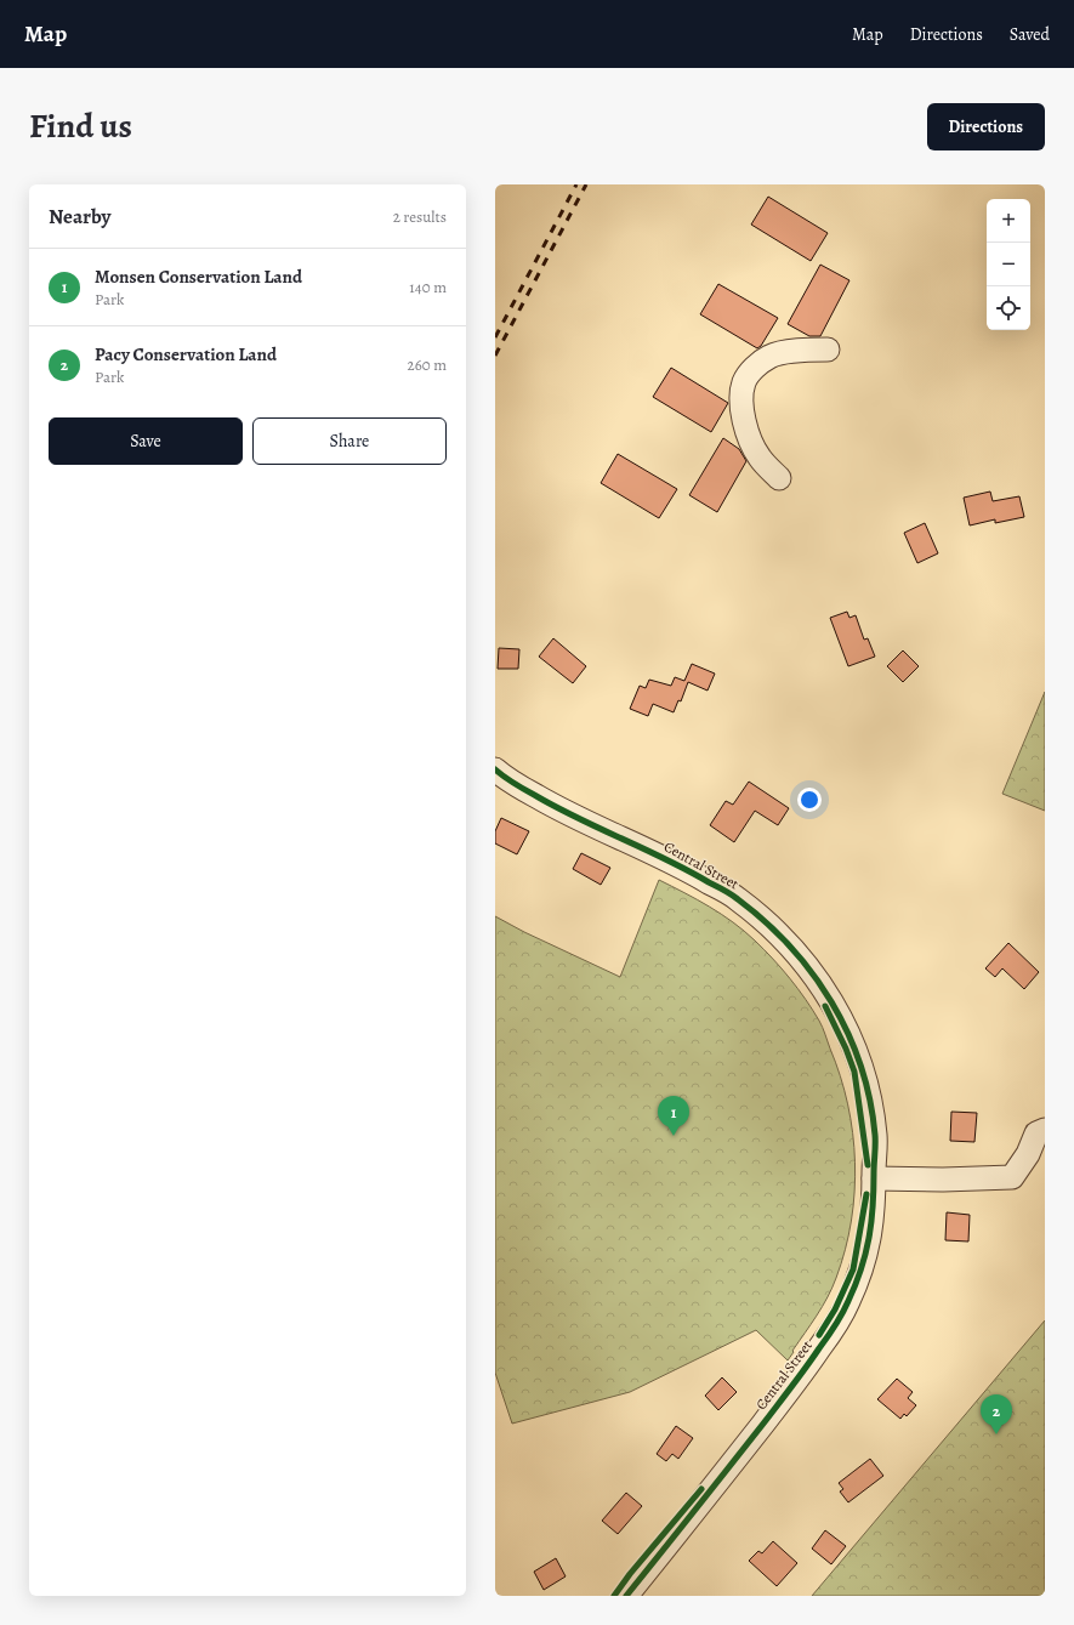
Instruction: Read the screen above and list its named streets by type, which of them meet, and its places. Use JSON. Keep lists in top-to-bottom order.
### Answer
{
  "streets": {
    "street": ["Central Street"]
  },
  "page": {
    "header": "Map",
    "nav": ["Map", "Directions", "Saved"],
    "title": "Find us",
    "buttons": [
      "Directions",
      ["Save", "Share"]
    ],
    "heading": ["Nearby", "2 results"],
    "map_buttons": ["+", "−"],
    "list": [
      {
        "mark": "1",
        "name": "Monsen Conservation Land",
        "note": "Park",
        "value": "140 m"
      },
      {
        "mark": "2",
        "name": "Pacy Conservation Land",
        "note": "Park",
        "value": "260 m"
      }
    ],
    "pins": ["1", "2"]
  }
}
